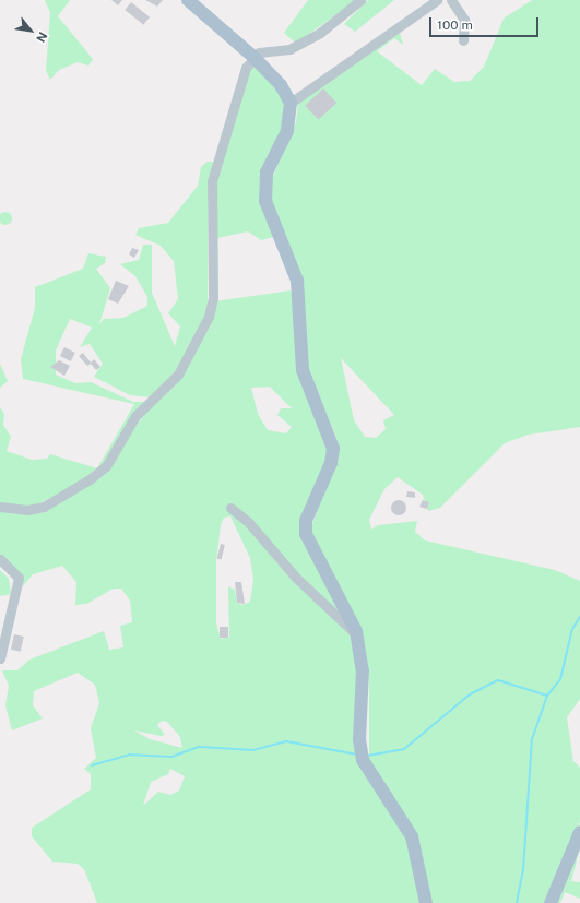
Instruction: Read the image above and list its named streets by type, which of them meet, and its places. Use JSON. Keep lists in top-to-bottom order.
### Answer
{
  "scale_bar": "100 m",
  "north": "bottom right"
}
